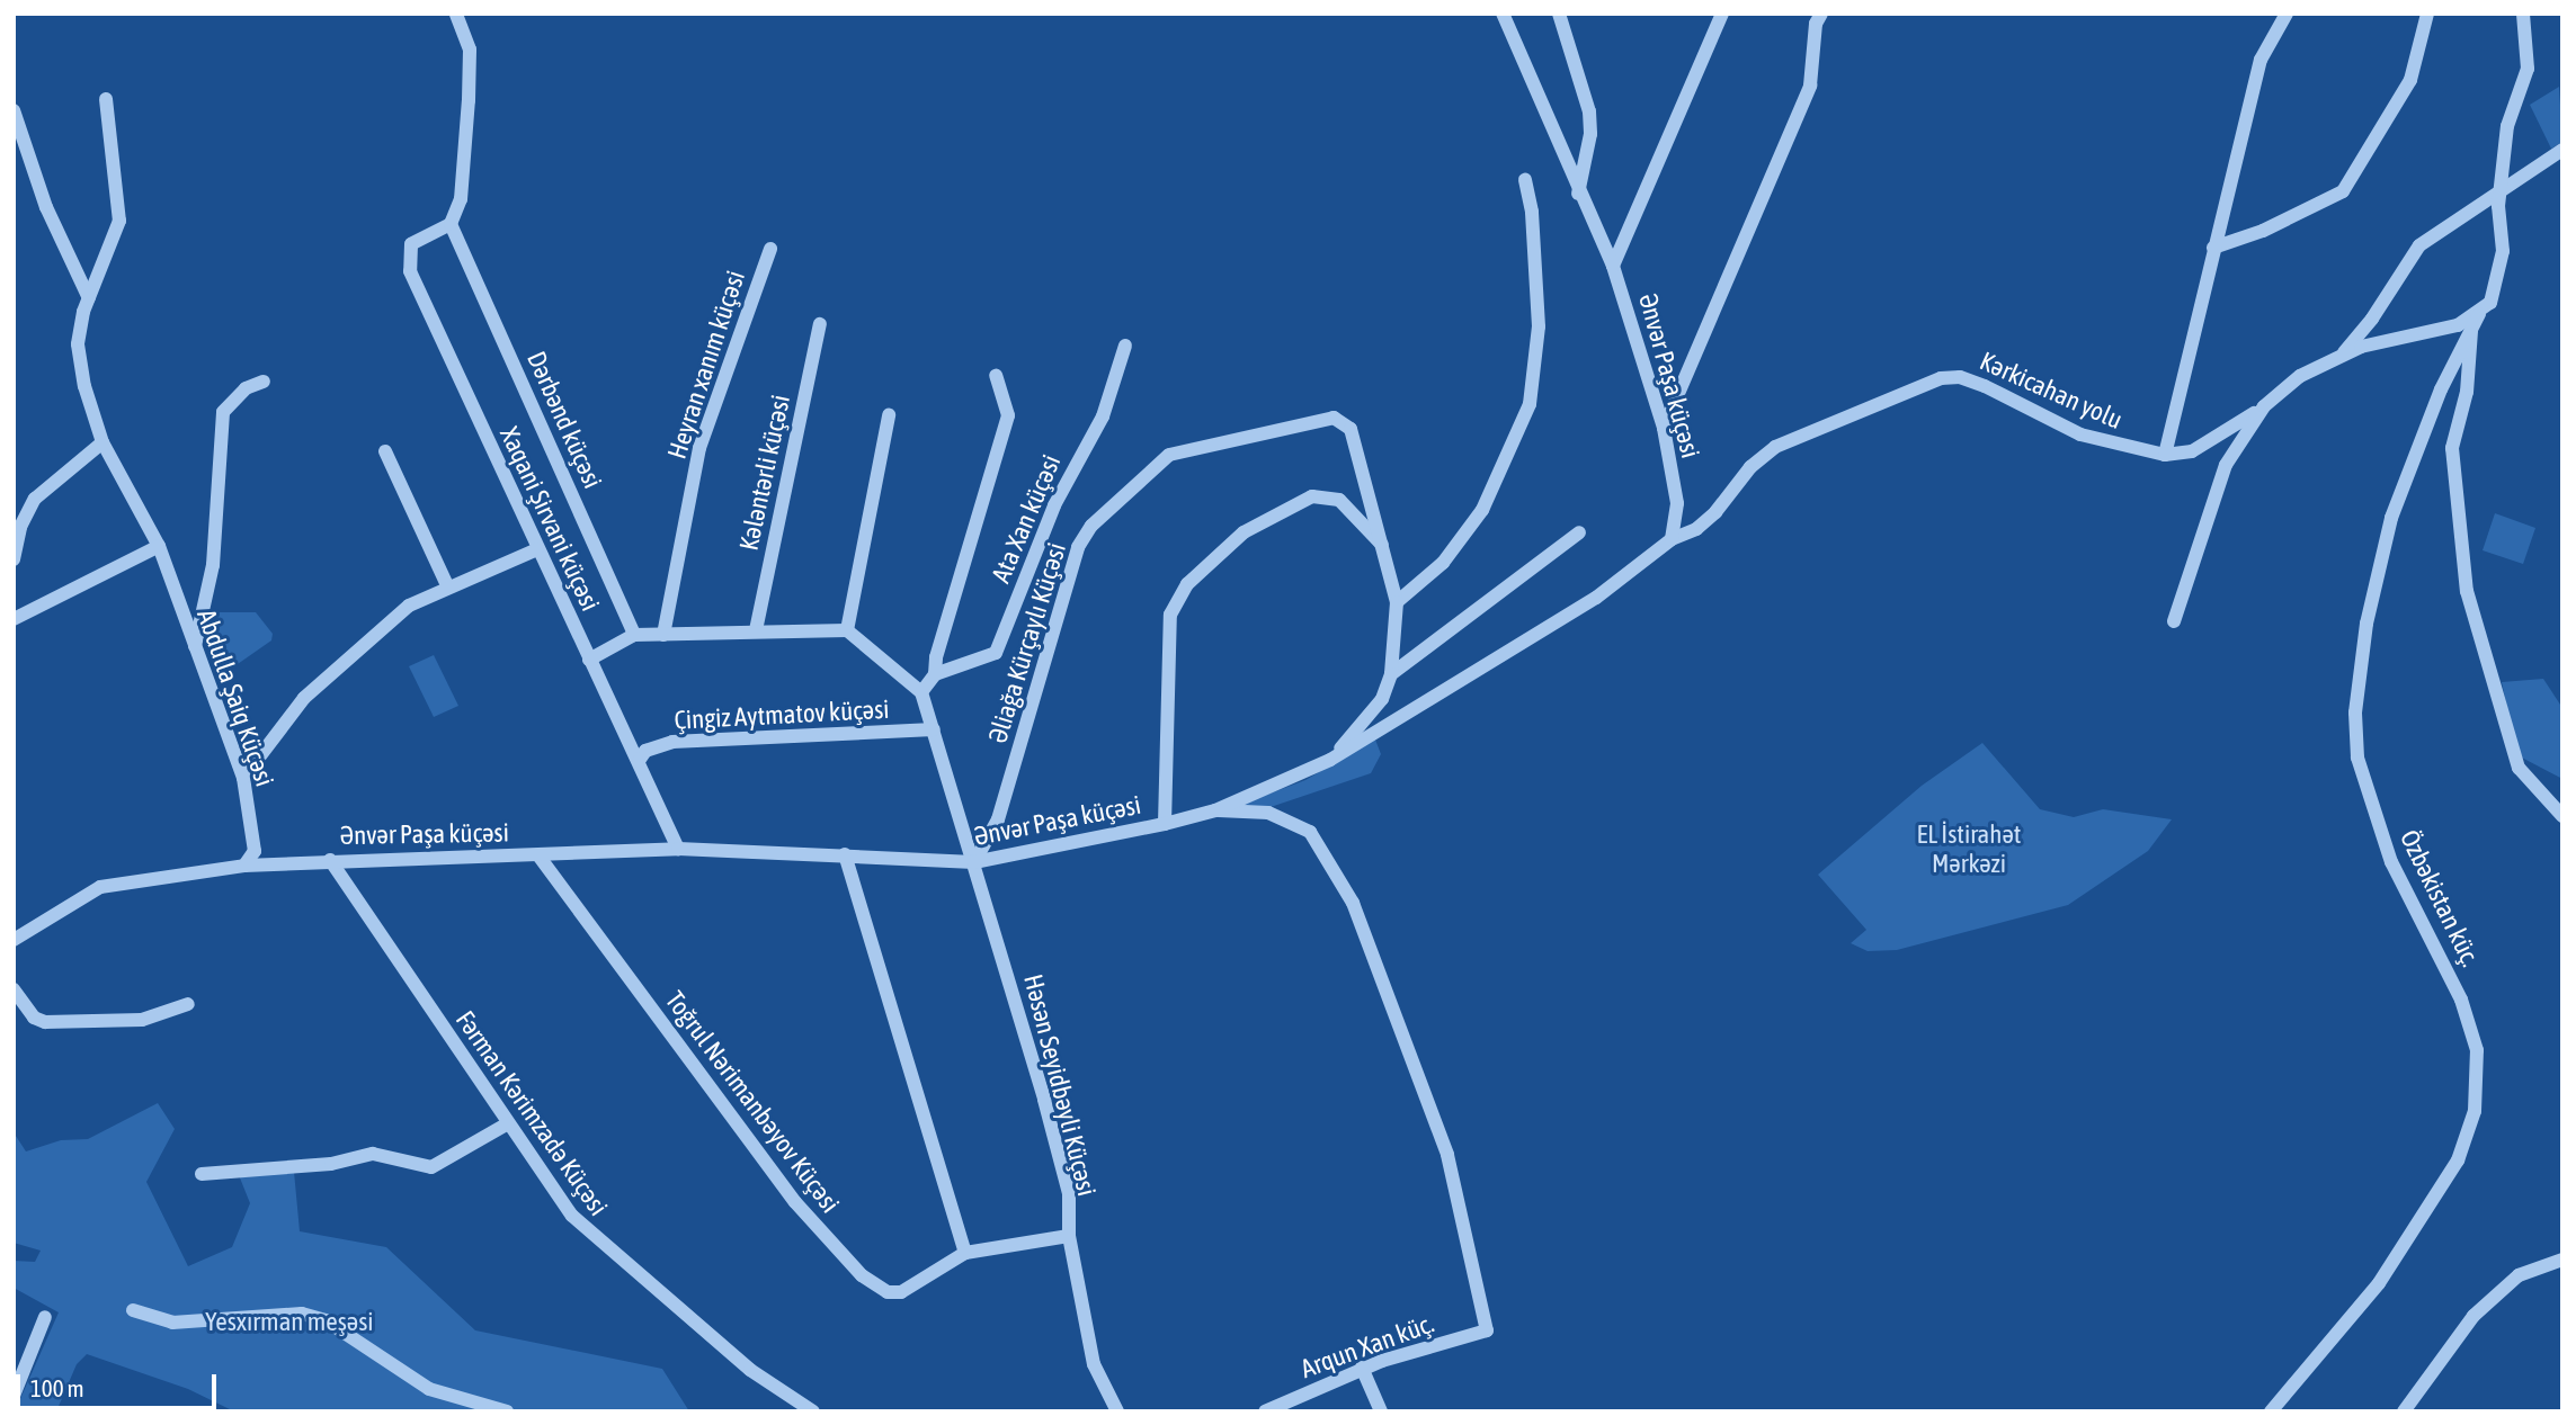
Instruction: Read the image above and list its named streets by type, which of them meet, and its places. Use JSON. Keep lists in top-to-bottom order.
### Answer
{
  "streets": {
    "street": [
      "Heyran xanım küçəsi",
      "Ənvər Paşa küçəsi",
      "Kərkicahan yolu",
      "Dərbənd küçəsi",
      "Kələntərli küçəsi",
      "Xaqani Şirvani küçəsi",
      "Ata Xan küçəsi",
      "Əliağa Kürçaylı Küçəsi",
      "Abdulla Şaiq Küçəsi",
      "Çingiz Aytmatov küçəsi",
      "Özbəkistan küç.",
      "Həsən Seyidbəyli Küçəsi",
      "Toğrul Nərimanbəyov Küçəsi",
      "Fərman Kərimzadə Küçəsi",
      "Arqun Xan küç."
    ]
  },
  "crossings": [
    ["Ənvər Paşa küçəsi", "Kərkicahan yolu"],
    ["Ənvər Paşa küçəsi", "Xaqani Şirvani küçəsi"],
    ["Ənvər Paşa küçəsi", "Əliağa Kürçaylı Küçəsi"],
    ["Ənvər Paşa küçəsi", "Abdulla Şaiq Küçəsi"],
    ["Ənvər Paşa küçəsi", "Çingiz Aytmatov küçəsi"],
    ["Ənvər Paşa küçəsi", "Həsən Seyidbəyli Küçəsi"],
    ["Ənvər Paşa küçəsi", "Toğrul Nərimanbəyov Küçəsi"],
    ["Ənvər Paşa küçəsi", "Fərman Kərimzadə Küçəsi"],
    ["Ənvər Paşa küçəsi", "Arqun Xan küç."],
    ["Dərbənd küçəsi", "Xaqani Şirvani küçəsi"],
    ["Xaqani Şirvani küçəsi", "Çingiz Aytmatov küçəsi"],
    ["Əliağa Kürçaylı Küçəsi", "Çingiz Aytmatov küçəsi"],
    ["Əliağa Kürçaylı Küçəsi", "Həsən Seyidbəyli Küçəsi"],
    ["Çingiz Aytmatov küçəsi", "Həsən Seyidbəyli Küçəsi"],
    ["Həsən Seyidbəyli Küçəsi", "Toğrul Nərimanbəyov Küçəsi"]
  ],
  "parks": ["EL İstirahət Mərkəzi", "Yesxırman meşəsi"],
  "scale_bar": "100 m"
}
